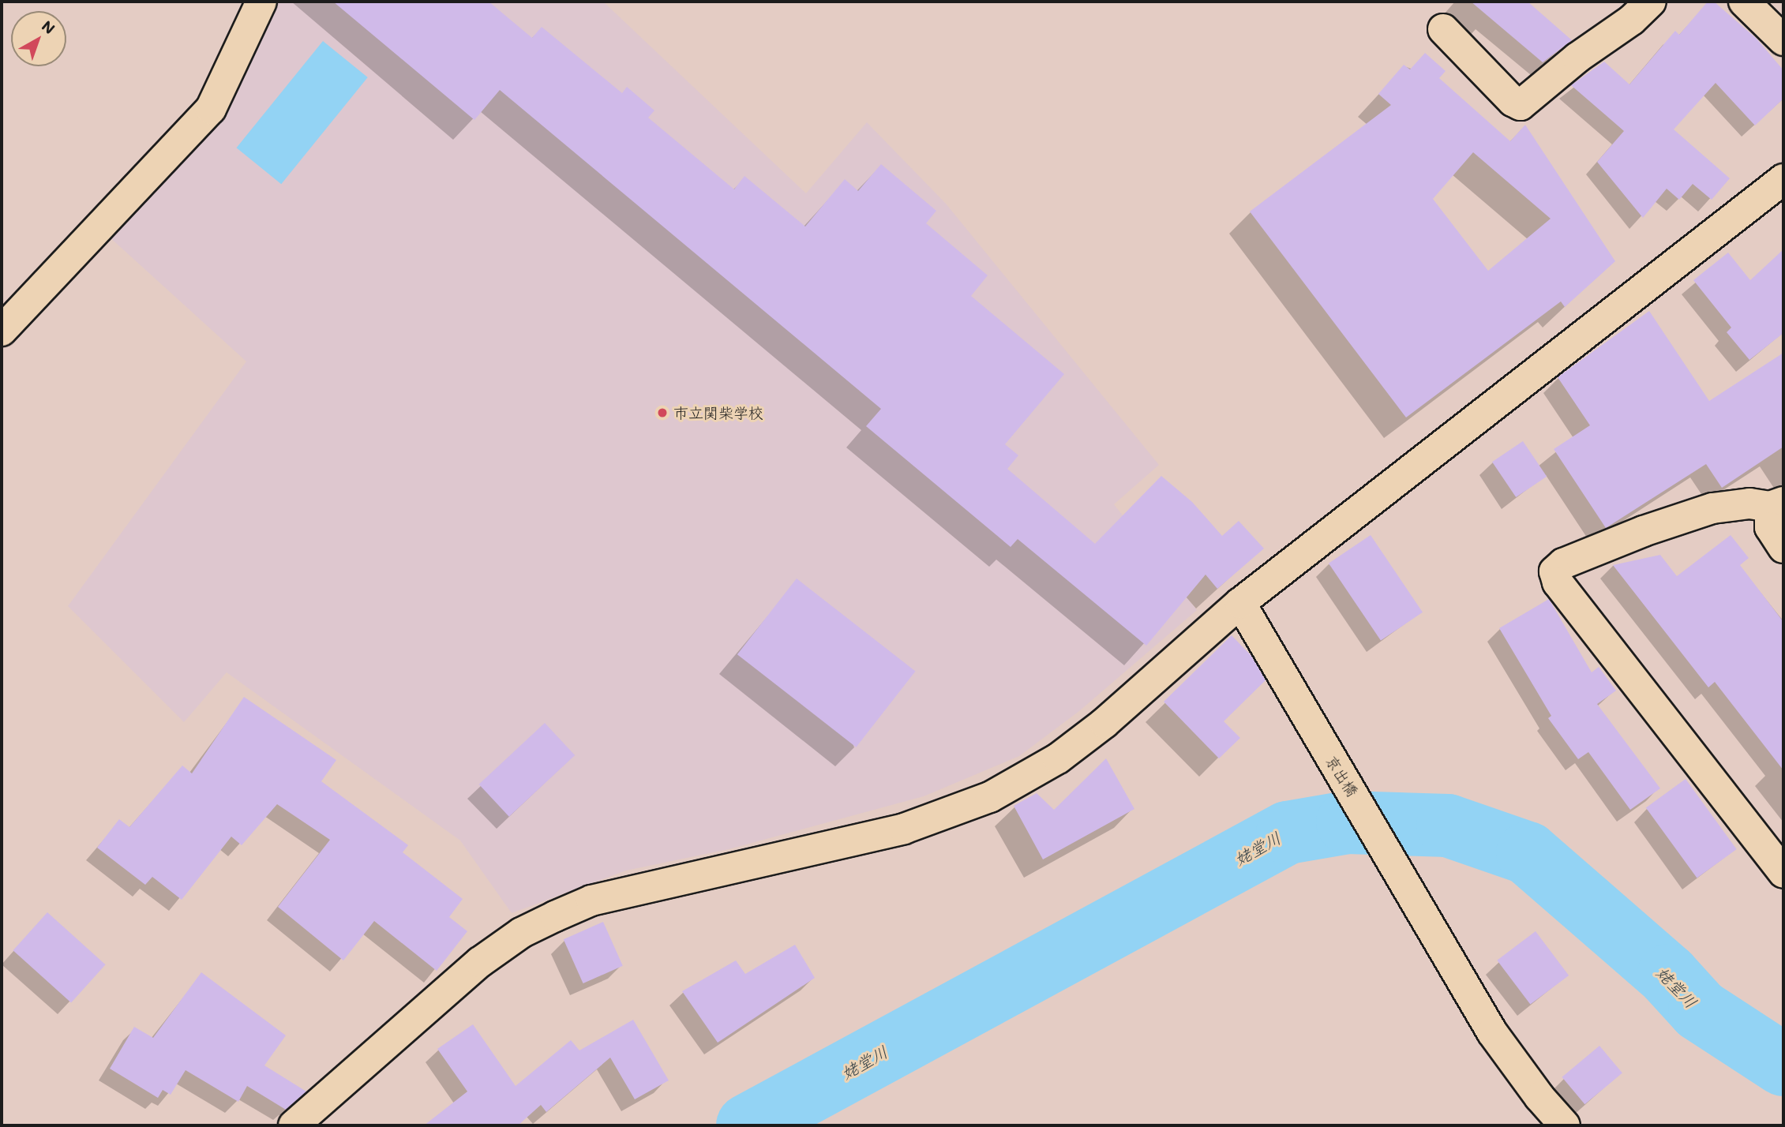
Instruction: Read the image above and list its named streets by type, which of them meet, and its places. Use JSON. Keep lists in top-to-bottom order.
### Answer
{
  "streets": {
    "street": ["京出橋"]
  },
  "water": ["姥堂川"],
  "places": ["市立関柴学校"],
  "north": "top right"
}
